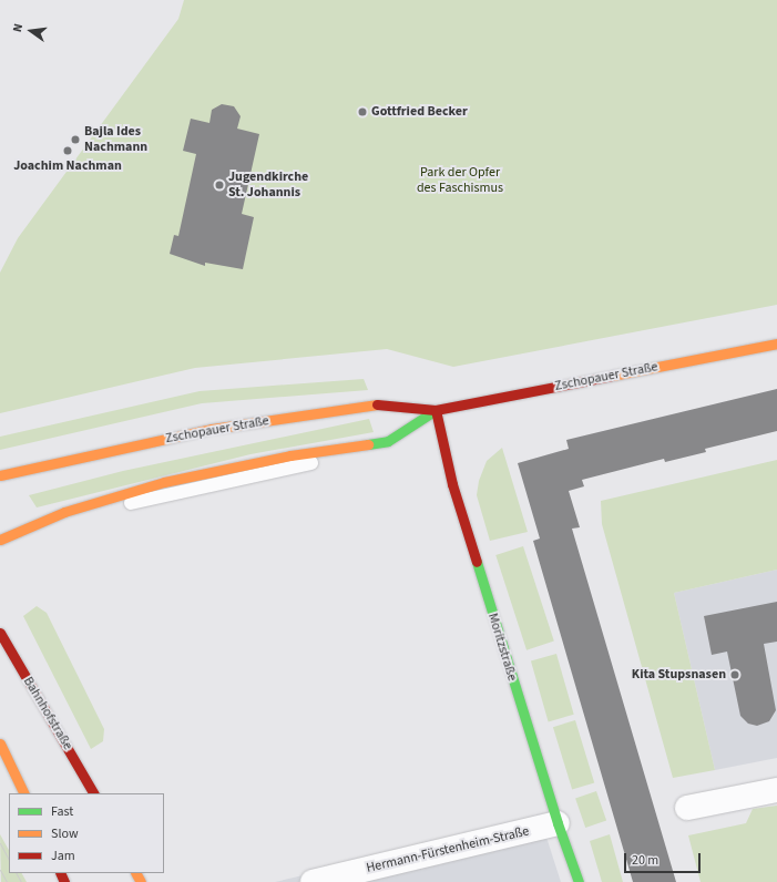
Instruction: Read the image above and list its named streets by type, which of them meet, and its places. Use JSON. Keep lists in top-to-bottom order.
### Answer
{
  "streets": {
    "main road": ["Zschopauer Straße", "Moritzstraße", "Bahnhofstraße"],
    "street": ["Hermann-Fürstenheim-Straße"]
  },
  "crossings": [
    ["Zschopauer Straße", "Moritzstraße"],
    ["Moritzstraße", "Hermann-Fürstenheim-Straße"]
  ],
  "parks": ["Park der Opfer des Faschismus"],
  "places": [
    "Gottfried Becker",
    "Bajla Ides Nachmann",
    "Joachim Nachman",
    "Jugendkirche St. Johannis",
    "Kita Stupsnasen"
  ],
  "legend": ["Fast", "Slow", "Jam"],
  "scale_bar": "20 m",
  "north": "left"
}
